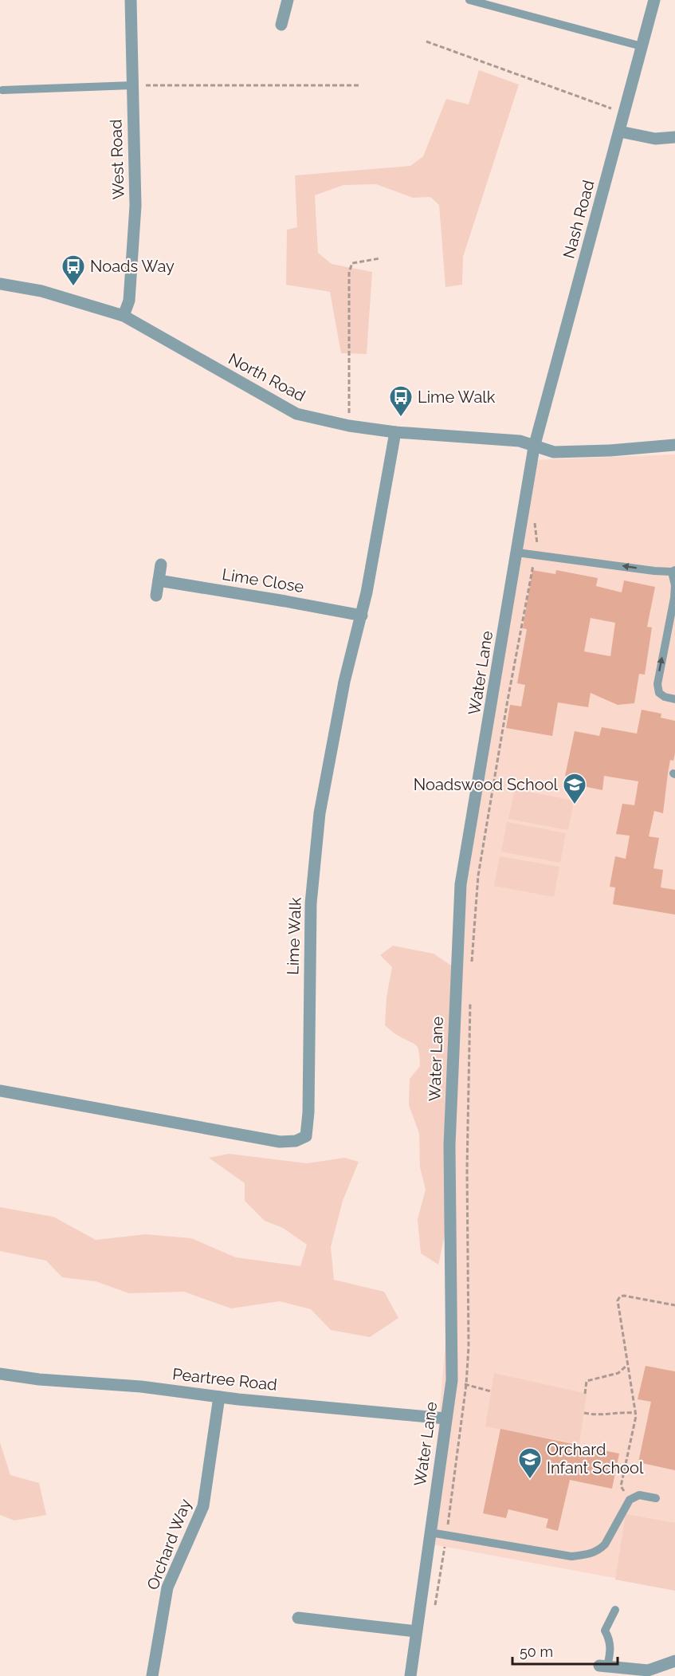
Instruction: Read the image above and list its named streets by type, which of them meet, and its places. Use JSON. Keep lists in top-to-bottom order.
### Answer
{
  "streets": {
    "street": [
      "West Road",
      "Nash Road",
      "North Road",
      "Lime Close",
      "Water Lane",
      "Lime Walk",
      "Peartree Road",
      "Orchard Way"
    ]
  },
  "crossings": [
    ["West Road", "North Road"],
    ["Nash Road", "North Road"],
    ["Nash Road", "Water Lane"],
    ["North Road", "Water Lane"],
    ["North Road", "Lime Walk"],
    ["Lime Close", "Lime Walk"],
    ["Water Lane", "Peartree Road"],
    ["Peartree Road", "Orchard Way"]
  ],
  "places": {
    "bus stop": ["Noads Way", "Lime Walk"],
    "school or university": ["Noadswood School", "Orchard Infant School"]
  },
  "scale_bar": "50 m"
}
